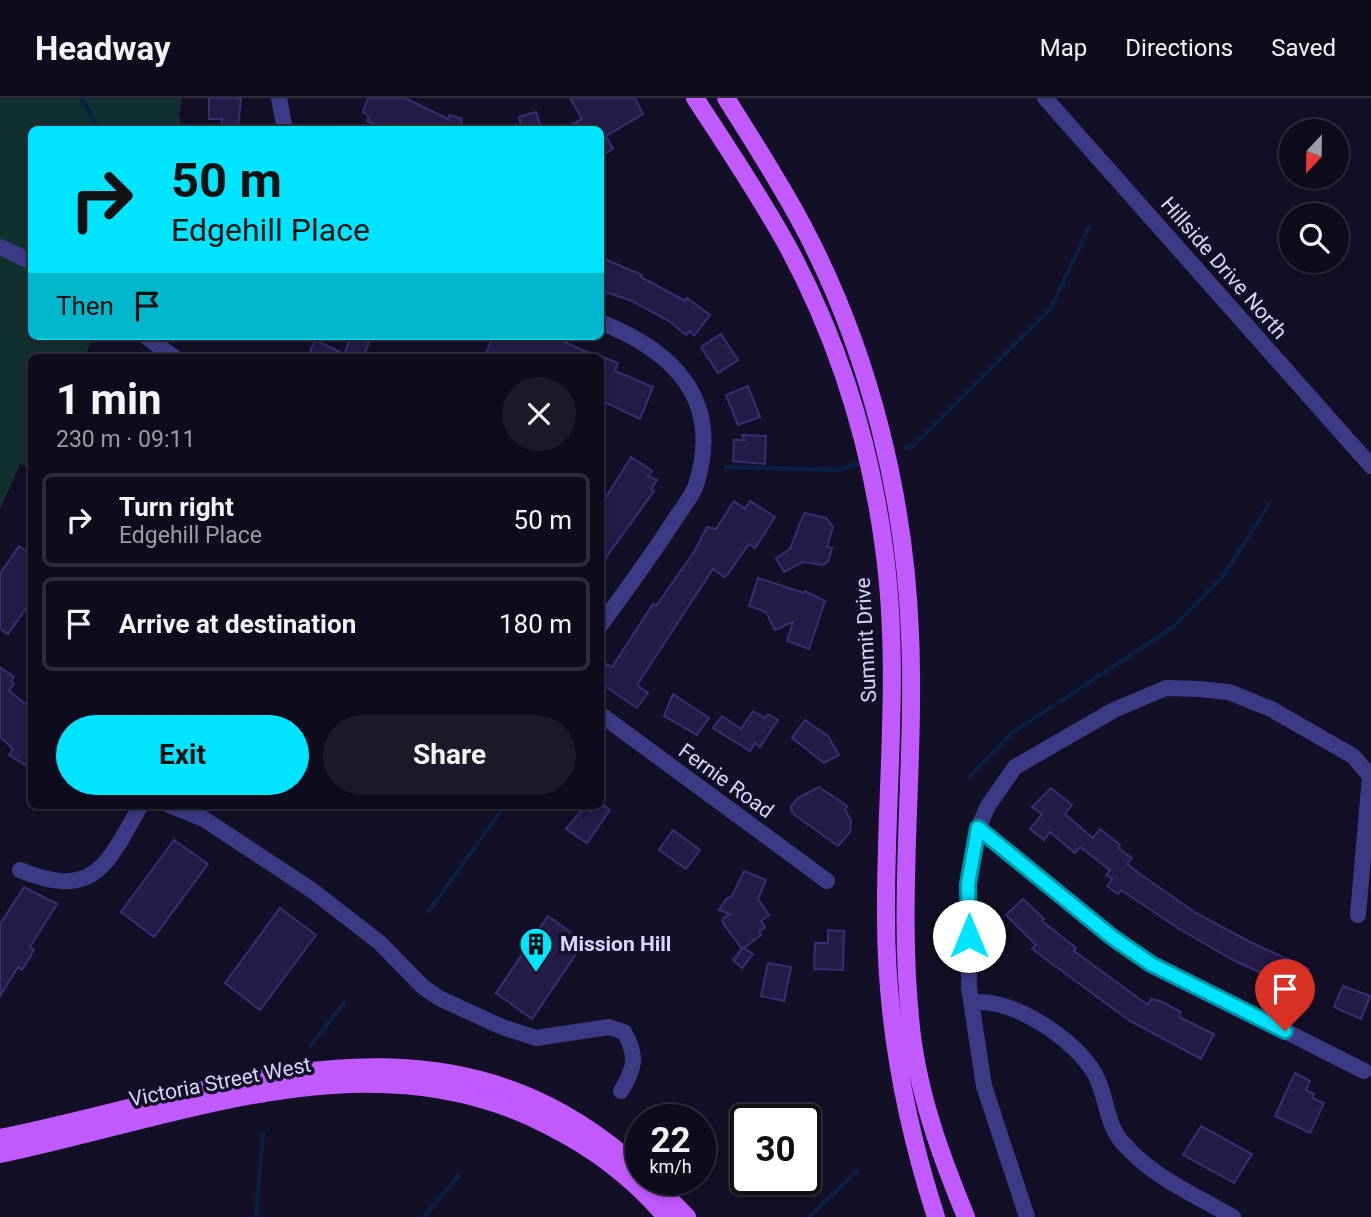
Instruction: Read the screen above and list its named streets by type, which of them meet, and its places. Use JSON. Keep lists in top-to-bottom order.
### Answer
{
  "streets": {
    "main road": ["Summit Drive", "Victoria Street West"],
    "street": ["Hillside Drive North", "Fernie Road"]
  },
  "places": {
    "building": ["Mission Hill"]
  },
  "north": "bottom",
  "page": {
    "header": "Headway",
    "nav": ["Map", "Directions", "Saved"],
    "turn": ["50 m", "Edgehill Place"],
    "then": "Then",
    "heading": ["1 min", "230 m · 09:11"],
    "list": [
      {
        "name": "Turn right",
        "note": "Edgehill Place",
        "value": "50 m"
      },
      {
        "name": "Arrive at destination",
        "value": "180 m"
      }
    ],
    "buttons": ["Exit", "Share"],
    "speed": "22 km/h",
    "limit": "30"
  }
}
